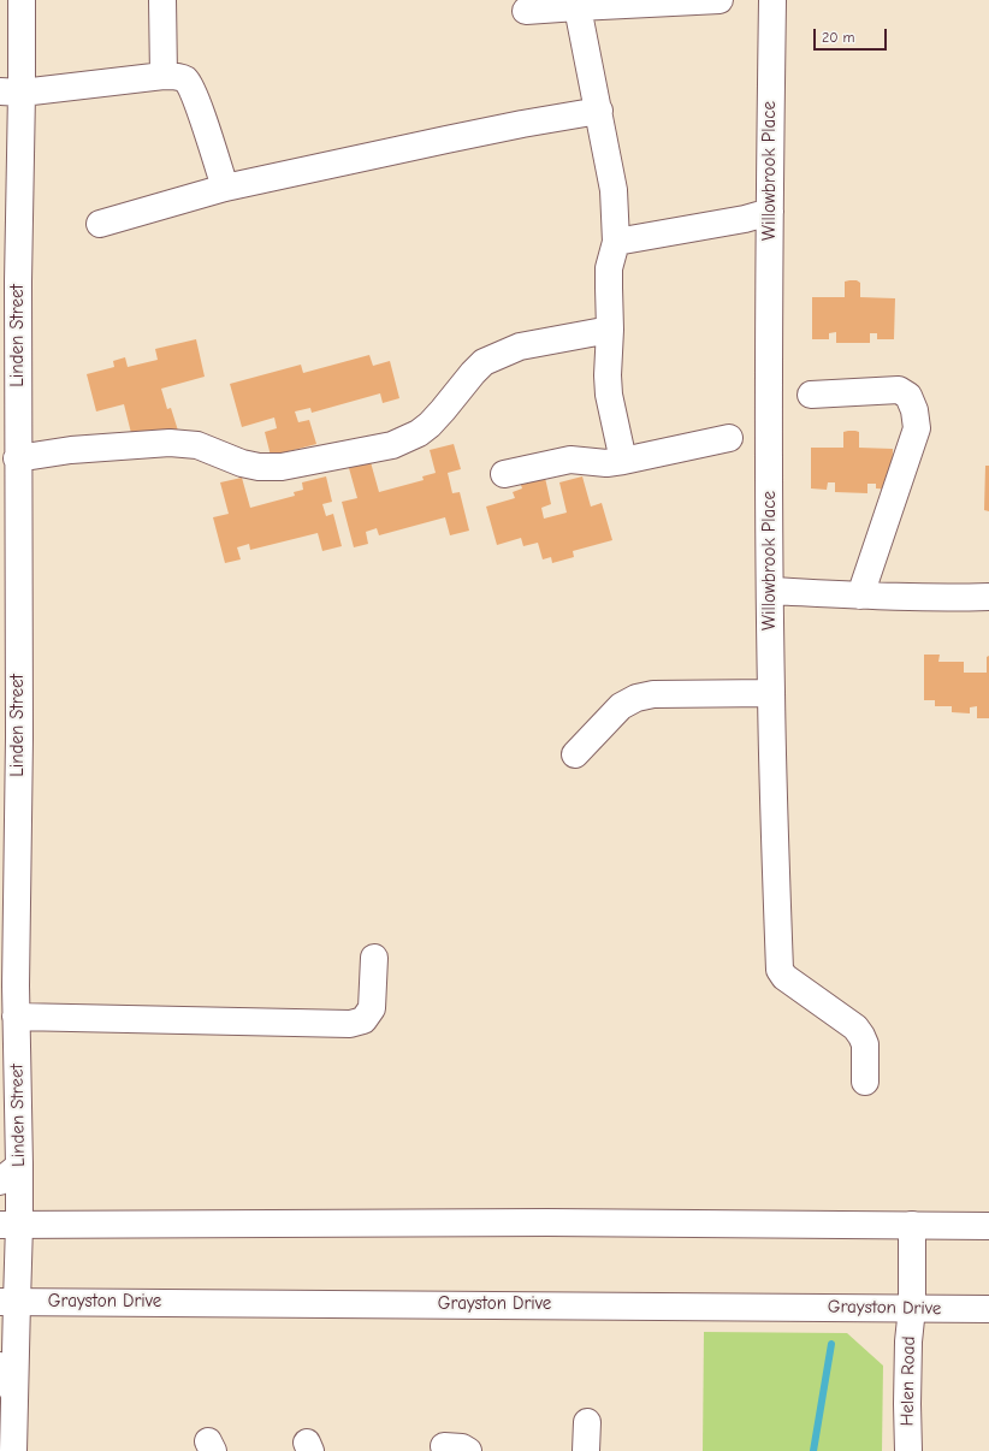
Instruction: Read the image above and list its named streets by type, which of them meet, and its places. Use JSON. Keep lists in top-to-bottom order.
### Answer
{
  "streets": {
    "street": [
      "Willowbrook Place",
      "Linden Street",
      "Grayston Drive",
      "Helen Road"
    ]
  },
  "crossings": [
    ["Linden Street", "Grayston Drive"],
    ["Grayston Drive", "Helen Road"]
  ],
  "scale_bar": "20 m"
}
